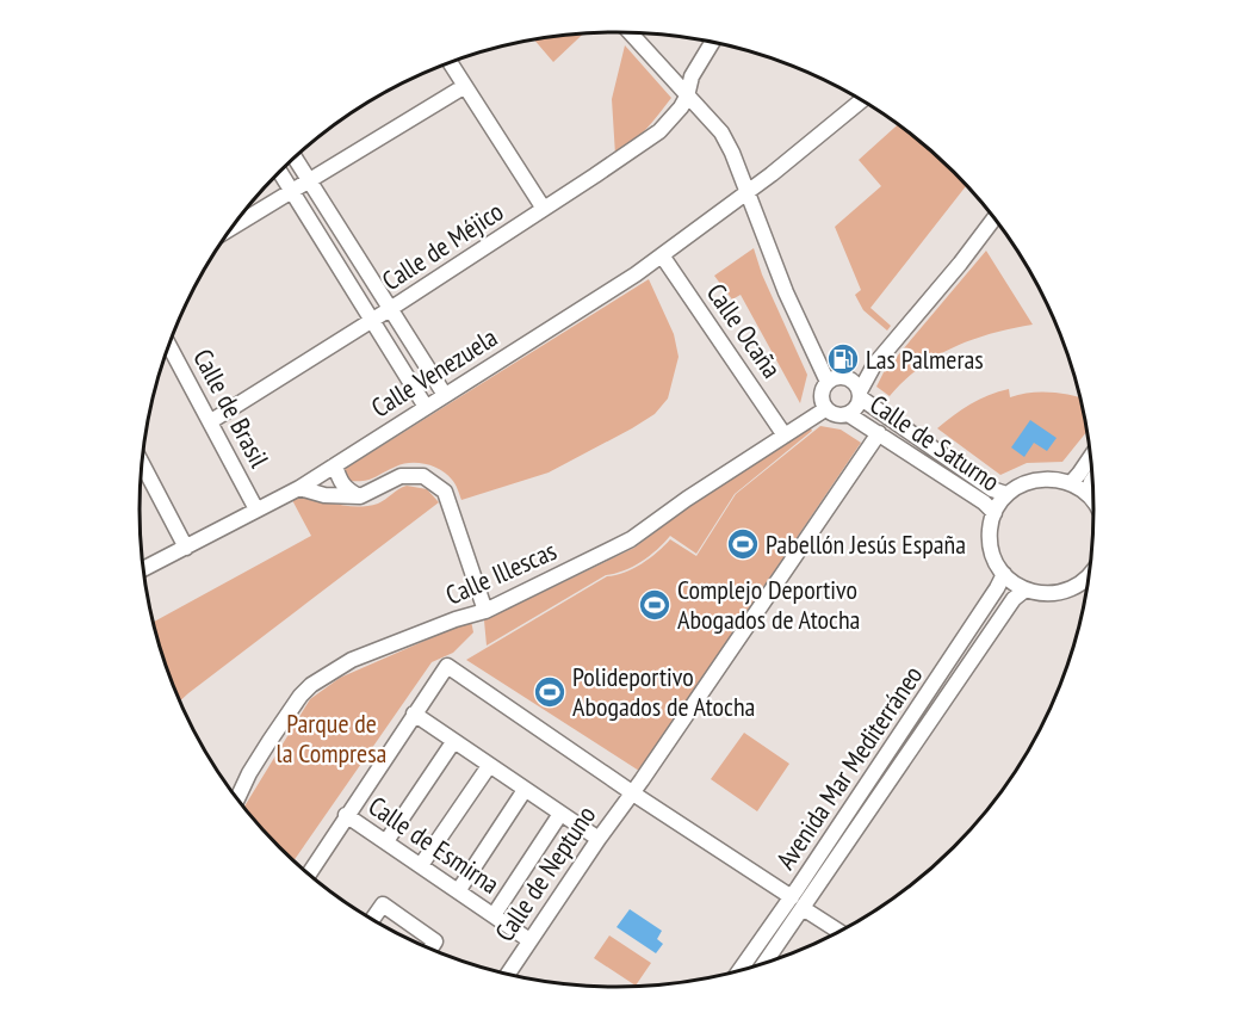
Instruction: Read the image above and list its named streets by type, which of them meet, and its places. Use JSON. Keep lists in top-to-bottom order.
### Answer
{
  "streets": {
    "street": [
      "Calle de Méjico",
      "Calle Ocaña",
      "Calle Venezuela",
      "Calle de Brasil",
      "Calle de Saturno",
      "Calle Illescas",
      "Avenida Mar Mediterráneo",
      "Calle de Esmirna",
      "Calle de Neptuno"
    ]
  },
  "crossings": [
    ["Calle de Méjico", "Calle de Brasil"],
    ["Calle Ocaña", "Calle Venezuela"],
    ["Calle Ocaña", "Calle Illescas"],
    ["Calle Venezuela", "Calle de Brasil"],
    ["Calle de Saturno", "Calle Illescas"],
    ["Calle de Saturno", "Calle de Neptuno"],
    ["Calle de Esmirna", "Calle de Neptuno"]
  ],
  "parks": ["Parque de la Compresa"],
  "places": {
    "fuel station": ["Las Palmeras"],
    "sports": ["Pabellón Jesús España", "Complejo Deportivo Abogados de Atocha", "Polideportivo Abogados de Atocha"]
  }
}
